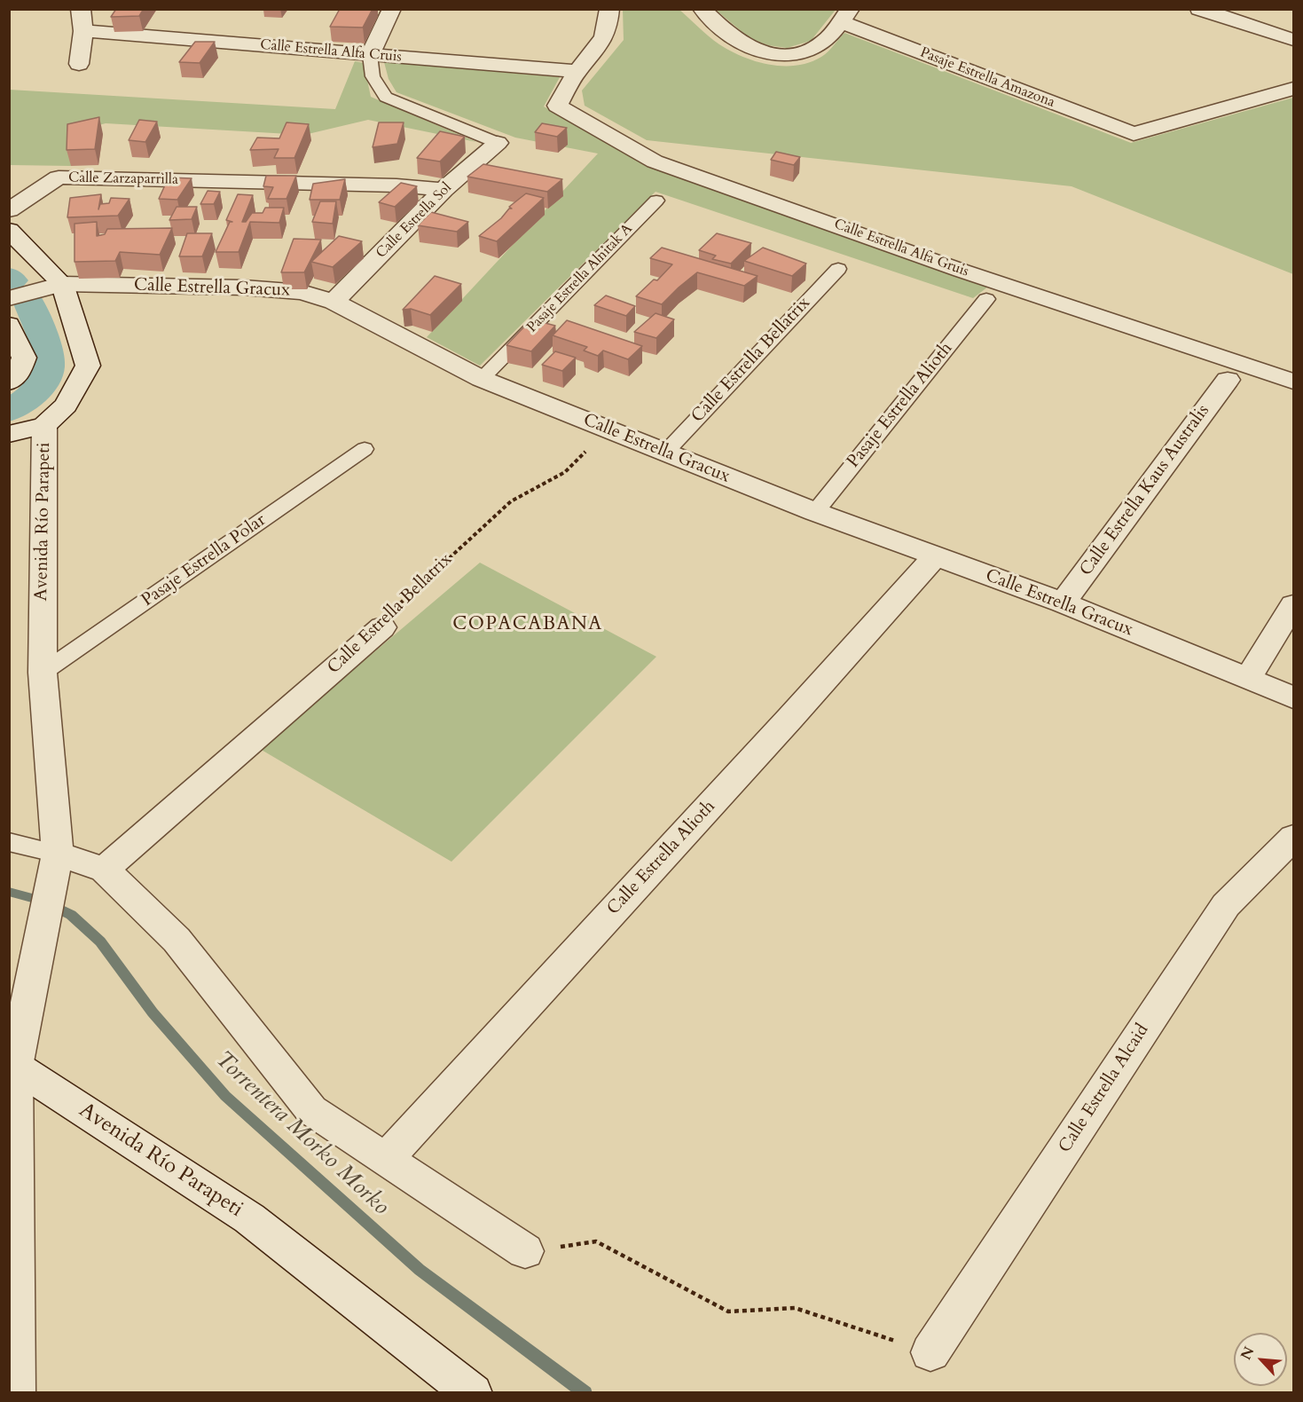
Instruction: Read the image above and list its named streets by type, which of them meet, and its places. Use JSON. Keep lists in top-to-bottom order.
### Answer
{
  "streets": {
    "street": [
      "Calle Estrella Alfa Cruis",
      "Pasaje Estrella Amazona",
      "Calle Zarzaparrilla",
      "Calle Estrella Sol",
      "Calle Estrella Alfa Gruis",
      "Calle Estrella Gracux",
      "Calle Estrella Bellatrix",
      "Calle Estrella Kaus Australis",
      "Avenida Río Parapeti",
      "Calle Estrella Alioth",
      "Calle Estrella Alcaid"
    ],
    "lane": ["Pasaje Estrella Alnitak A", "Pasaje Estrella Alioth", "Pasaje Estrella Polar"]
  },
  "crossings": [
    ["Calle Estrella Alfa Cruis", "Calle Estrella Alfa Gruis"],
    ["Calle Zarzaparrilla", "Calle Estrella Sol"],
    ["Calle Estrella Sol", "Calle Estrella Gracux"],
    ["Pasaje Estrella Alnitak A", "Calle Estrella Gracux"],
    ["Calle Estrella Gracux", "Calle Estrella Bellatrix"],
    ["Calle Estrella Gracux", "Pasaje Estrella Alioth"],
    ["Calle Estrella Gracux", "Calle Estrella Kaus Australis"],
    ["Calle Estrella Gracux", "Avenida Río Parapeti"],
    ["Calle Estrella Gracux", "Calle Estrella Alioth"],
    ["Avenida Río Parapeti", "Pasaje Estrella Polar"]
  ],
  "districts": ["COPACABANA"],
  "water": ["Torrentera Morko Morko"],
  "north": "top left"
}
